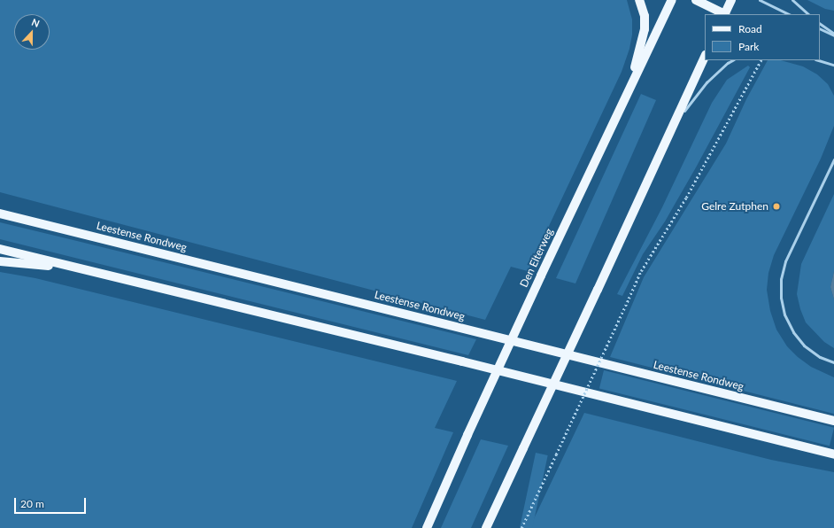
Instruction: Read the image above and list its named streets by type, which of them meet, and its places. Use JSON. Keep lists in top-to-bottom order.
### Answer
{
  "streets": {
    "main road": ["Leestense Rondweg", "Den Elterweg"]
  },
  "places": ["Gelre Zutphen"],
  "legend": ["Road", "Park"],
  "scale_bar": "20 m",
  "north": "top"
}
